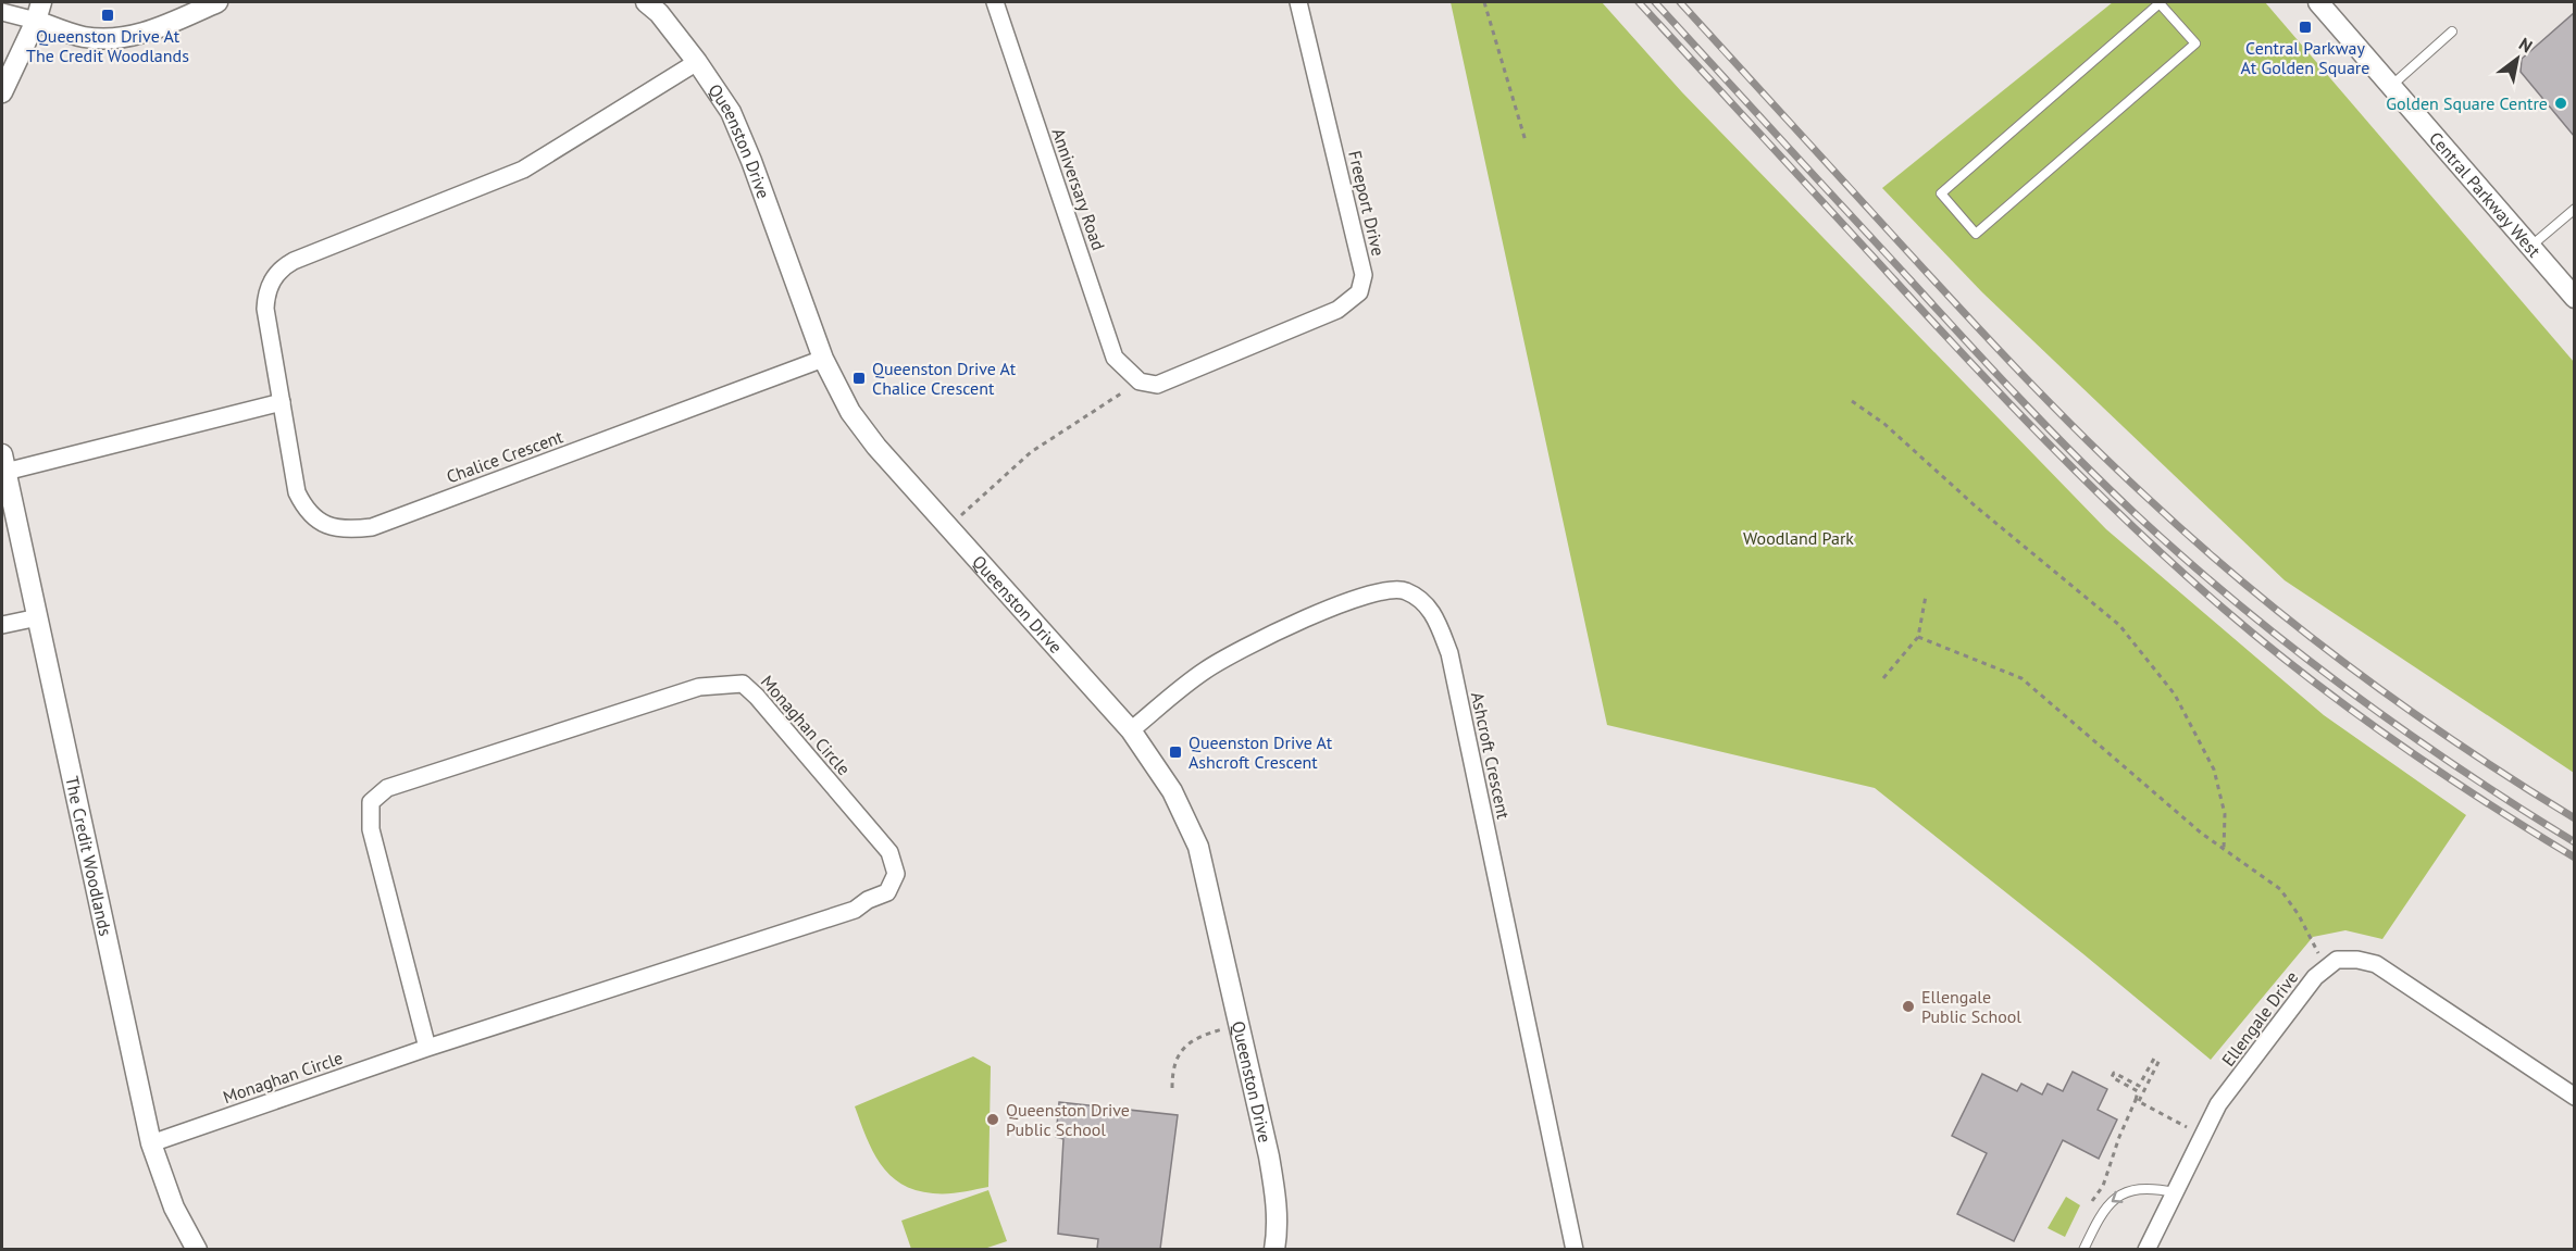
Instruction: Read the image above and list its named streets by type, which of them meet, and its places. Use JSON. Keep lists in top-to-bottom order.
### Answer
{
  "streets": {
    "street": [
      "Queenston Drive",
      "Anniversary Road",
      "Central Parkway West",
      "Freeport Drive",
      "Chalice Crescent",
      "Monaghan Circle",
      "Ashcroft Crescent",
      "The Credit Woodlands",
      "Ellengale Drive"
    ]
  },
  "crossings": [
    ["Queenston Drive", "Chalice Crescent"],
    ["Queenston Drive", "Ashcroft Crescent"],
    ["Anniversary Road", "Freeport Drive"],
    ["Monaghan Circle", "The Credit Woodlands"]
  ],
  "parks": ["Woodland Park"],
  "places": {
    "transit": [
      "Queenston Drive At The Credit Woodlands",
      "Central Parkway At Golden Square",
      "Queenston Drive At Chalice Crescent",
      "Queenston Drive At Ashcroft Crescent"
    ],
    "other": ["Golden Square Centre", "Ellengale Public School", "Queenston Drive Public School"]
  },
  "north": "top right"
}
